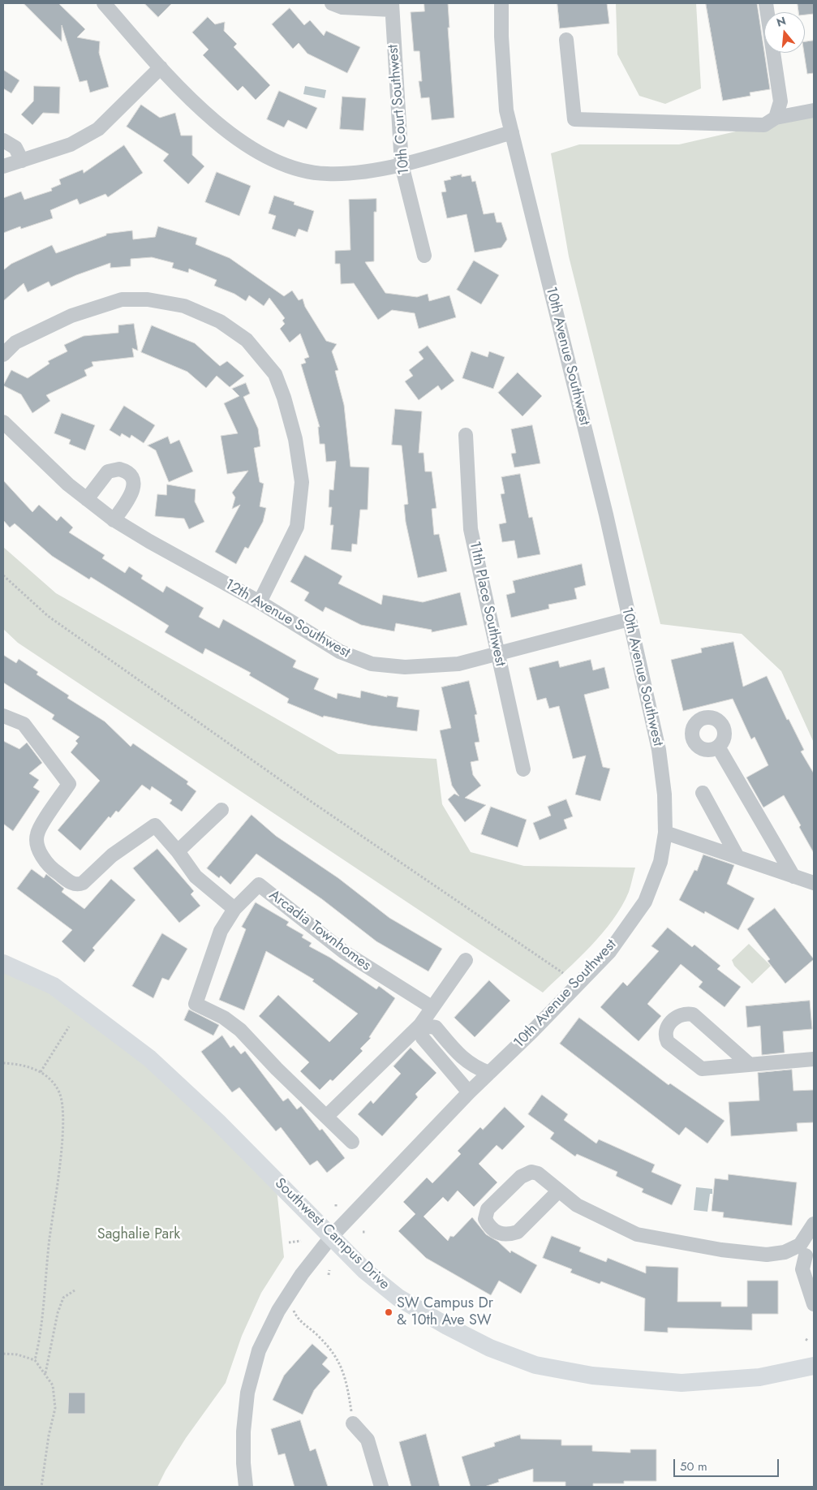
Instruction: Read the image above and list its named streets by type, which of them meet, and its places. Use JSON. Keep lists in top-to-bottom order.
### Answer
{
  "streets": {
    "main road": ["Southwest Campus Drive"],
    "street": [
      "10th Court Southwest",
      "10th Avenue Southwest",
      "11th Place Southwest",
      "12th Avenue Southwest",
      "Arcadia Townhomes"
    ]
  },
  "crossings": [
    ["10th Avenue Southwest", "12th Avenue Southwest"],
    ["10th Avenue Southwest", "Southwest Campus Drive"],
    ["11th Place Southwest", "12th Avenue Southwest"]
  ],
  "parks": ["Saghalie Park"],
  "places": ["SW Campus Dr & 10th Ave SW"],
  "scale_bar": "50 m",
  "north": "top"
}
